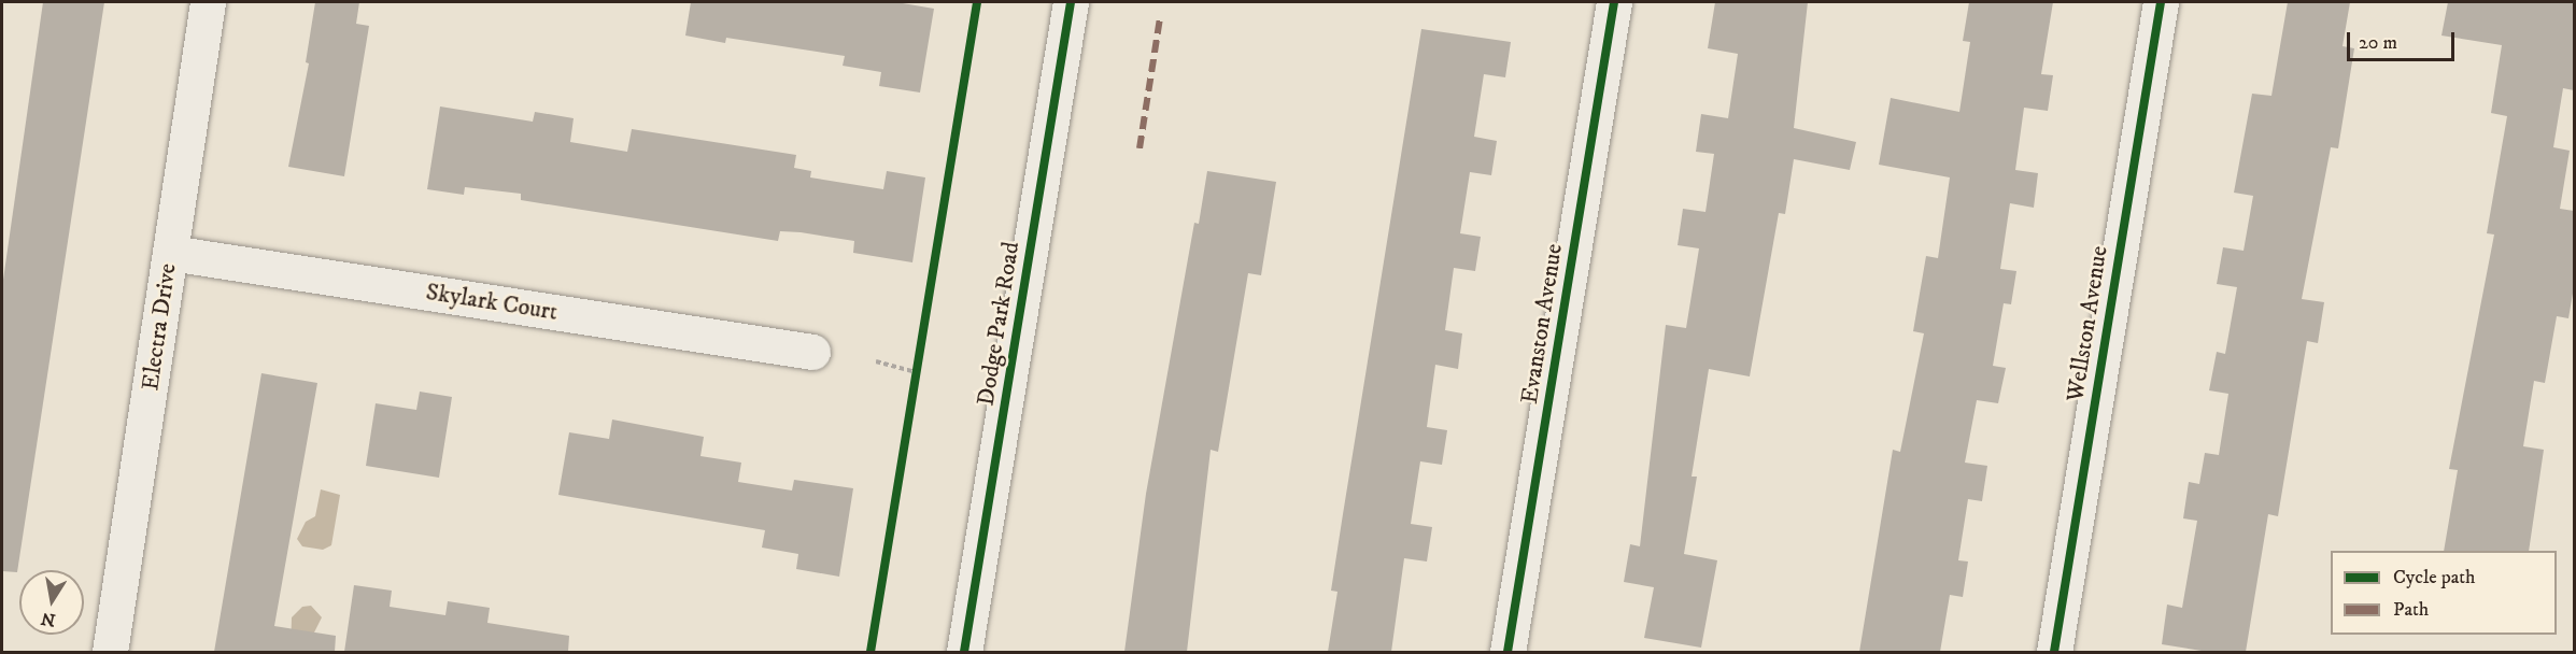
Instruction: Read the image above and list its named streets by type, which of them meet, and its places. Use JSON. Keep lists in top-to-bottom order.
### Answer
{
  "streets": {
    "street": [
      "Skylark Court",
      "Dodge Park Road",
      "Evanston Avenue",
      "Wellston Avenue",
      "Electra Drive"
    ]
  },
  "crossings": [
    ["Skylark Court", "Electra Drive"]
  ],
  "legend": ["Cycle path", "Path"],
  "scale_bar": "20 m",
  "north": "bottom"
}
